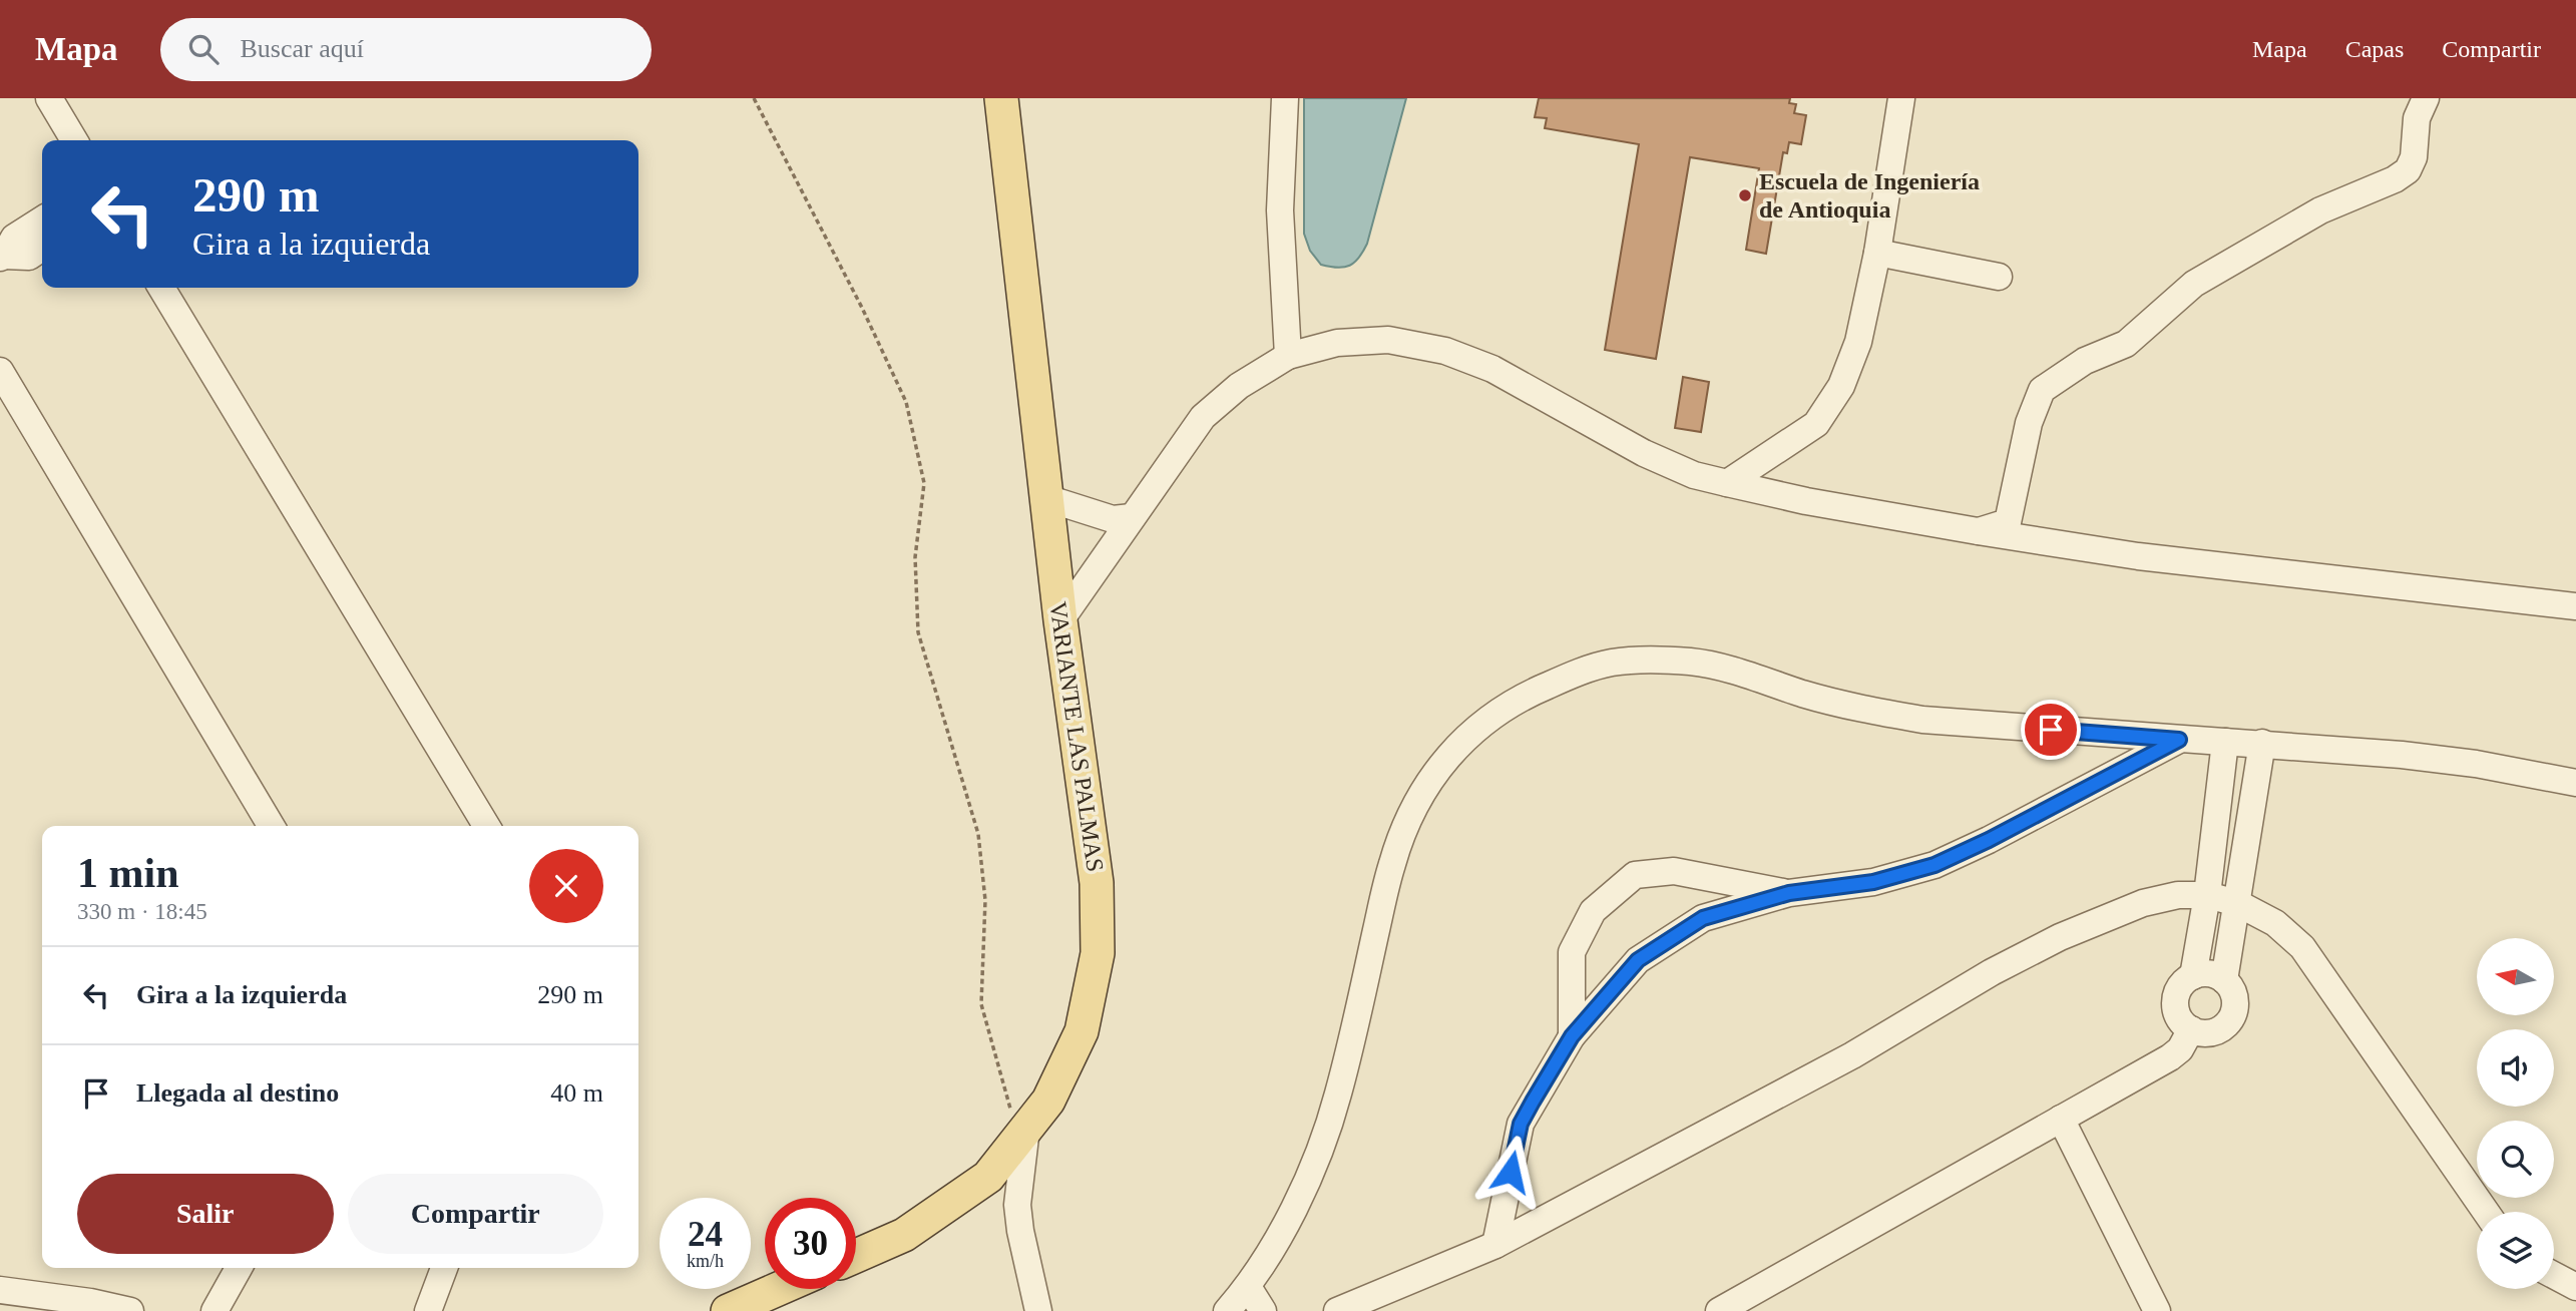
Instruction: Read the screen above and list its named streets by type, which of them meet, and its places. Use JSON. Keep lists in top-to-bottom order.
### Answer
{
  "streets": {
    "main road": ["VARIANTE LAS PALMAS"]
  },
  "places": ["Escuela de Ingeniería de Antioquia"],
  "north": "left",
  "page": {
    "header": "Mapa",
    "search": "Buscar aquí",
    "nav": ["Mapa", "Capas", "Compartir"],
    "turn": ["290 m", "Gira a la izquierda"],
    "heading": ["1 min", "330 m · 18:45"],
    "list": [
      {
        "name": "Gira a la izquierda",
        "value": "290 m"
      },
      {
        "name": "Llegada al destino",
        "value": "40 m"
      }
    ],
    "buttons": ["Salir", "Compartir"],
    "speed": "24 km/h",
    "limit": "30"
  }
}
